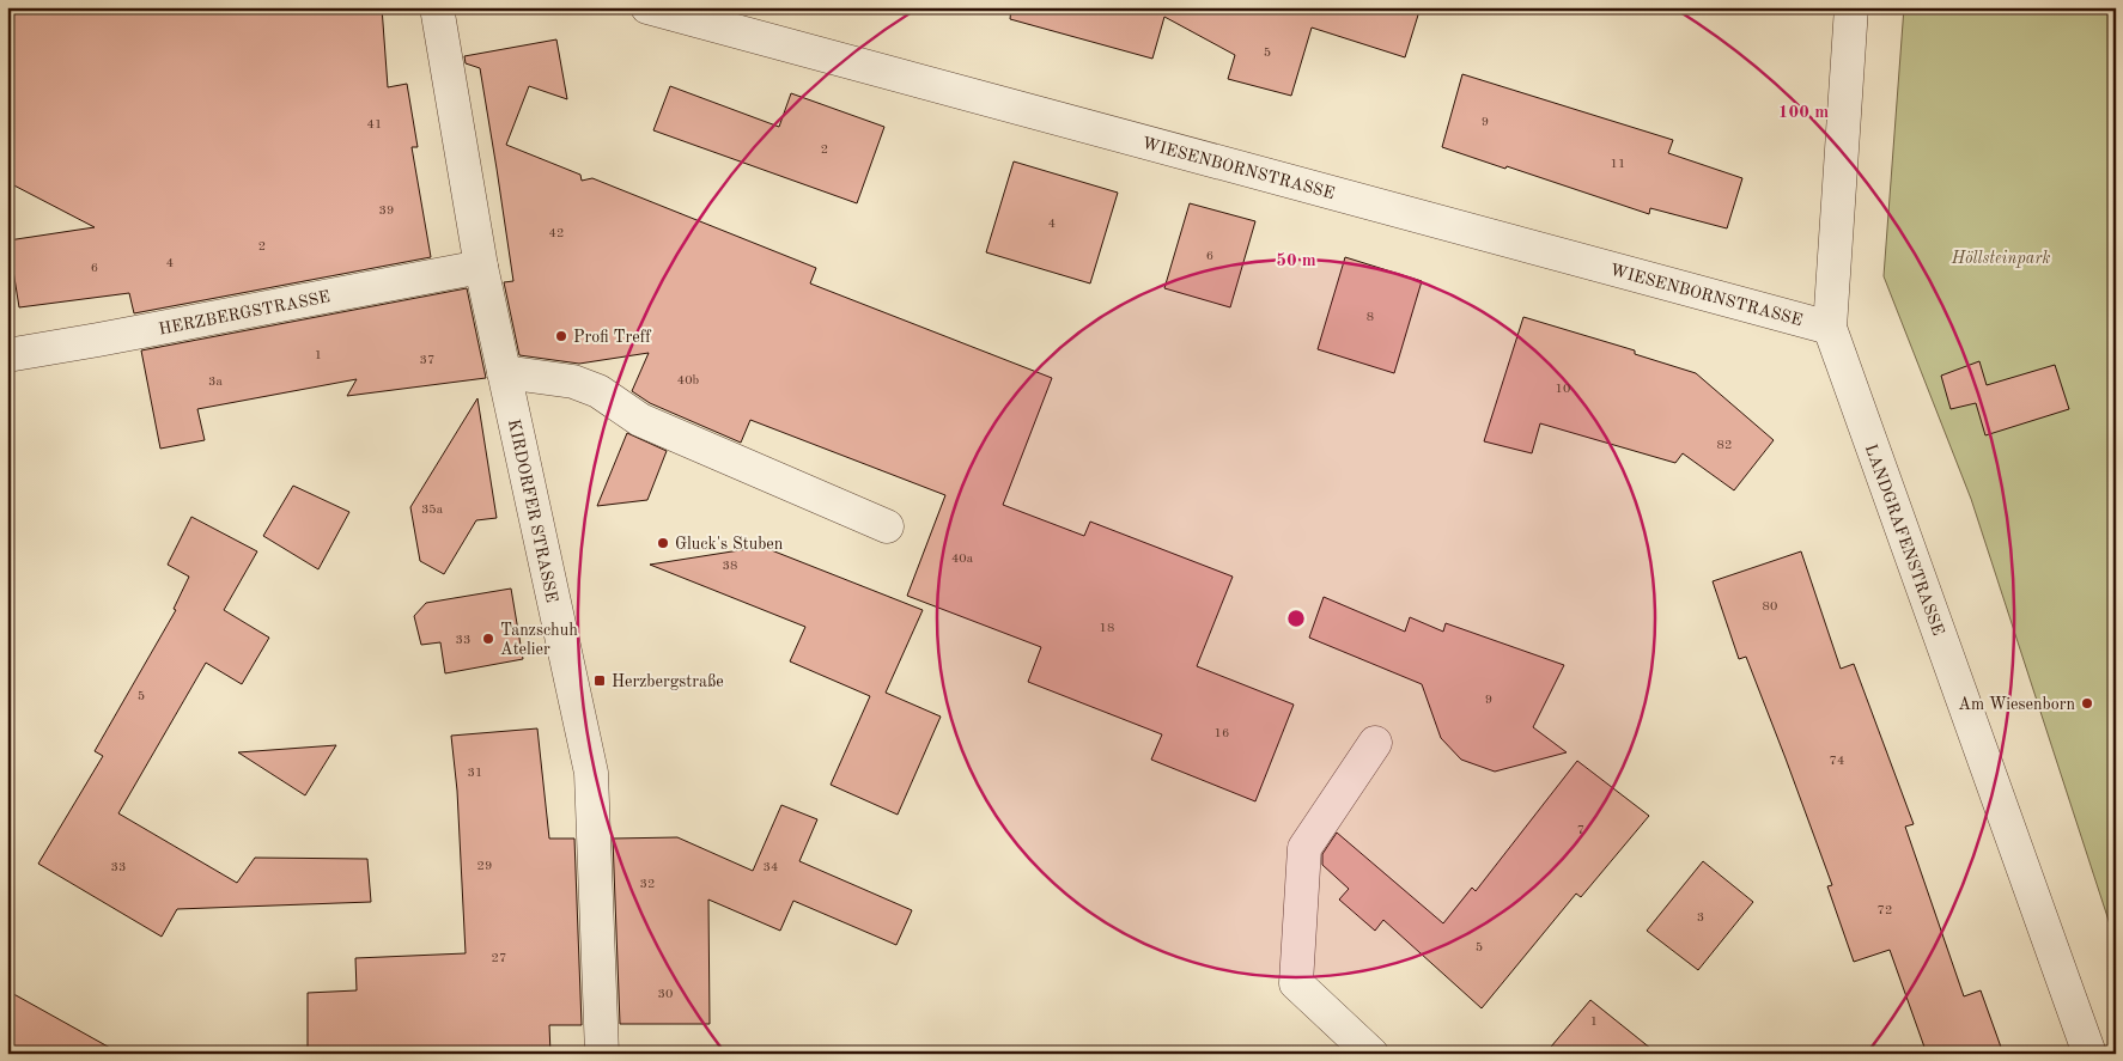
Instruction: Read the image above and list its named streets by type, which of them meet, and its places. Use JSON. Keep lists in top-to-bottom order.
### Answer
{
  "streets": {
    "street": [
      "WIESENBORNSTRASSE",
      "HERZBERGSTRASSE",
      "KIRDORFER STRASSE",
      "LANDGRAFENSTRASSE"
    ]
  },
  "crossings": [
    ["WIESENBORNSTRASSE", "LANDGRAFENSTRASSE"],
    ["HERZBERGSTRASSE", "KIRDORFER STRASSE"]
  ],
  "parks": ["Höllsteinpark"],
  "places": {
    "other": [
      "Profi Treff",
      "Gluck's Stuben",
      "Tanzschuh Atelier",
      "Am Wiesenborn"
    ],
    "transit": ["Herzbergstraße"]
  },
  "house_numbers": [
    "5",
    "9",
    "41",
    "2",
    "11",
    "39",
    "4",
    "42",
    "2",
    "6",
    "4",
    "6",
    "8",
    "1",
    "37",
    "40b",
    "3a",
    "10",
    "82",
    "35a",
    "40a",
    "38",
    "80",
    "18",
    "33",
    "5",
    "9",
    "16",
    "74",
    "31",
    "7",
    "29",
    "33",
    "34",
    "32",
    "72",
    "3",
    "5",
    "27",
    "30",
    "1"
  ],
  "rings": ["100 m", "50 m"]
}
